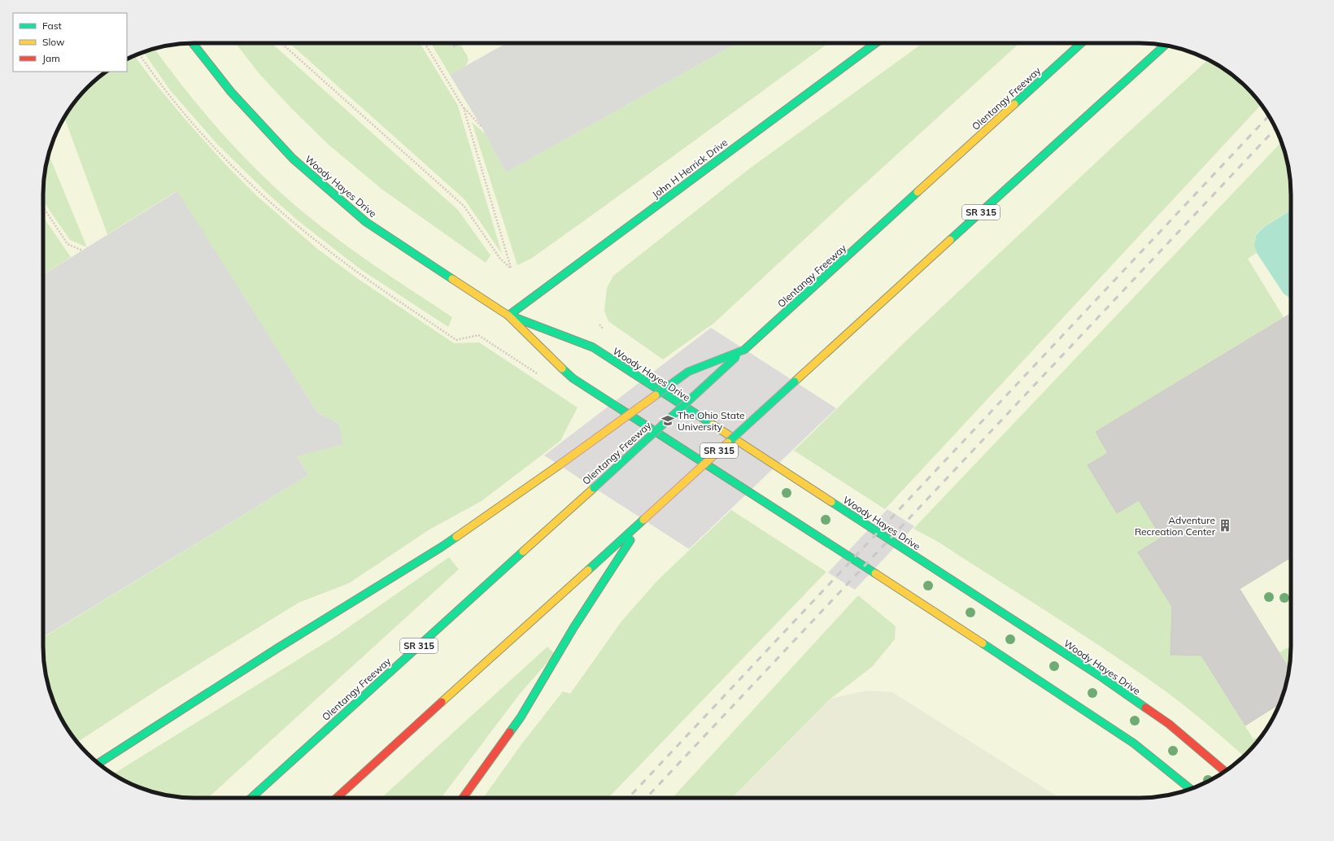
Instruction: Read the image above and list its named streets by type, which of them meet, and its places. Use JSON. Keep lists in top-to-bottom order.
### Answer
{
  "streets": {
    "main road": [
      "Olentangy Freeway",
      "John H Herrick Drive",
      "Woody Hayes Drive",
      "SR 315"
    ]
  },
  "crossings": [
    ["John H Herrick Drive", "Woody Hayes Drive"]
  ],
  "places": {
    "school or university": ["The Ohio State University"],
    "building": ["Adventure Recreation Center"]
  },
  "legend": ["Fast", "Slow", "Jam"]
}
